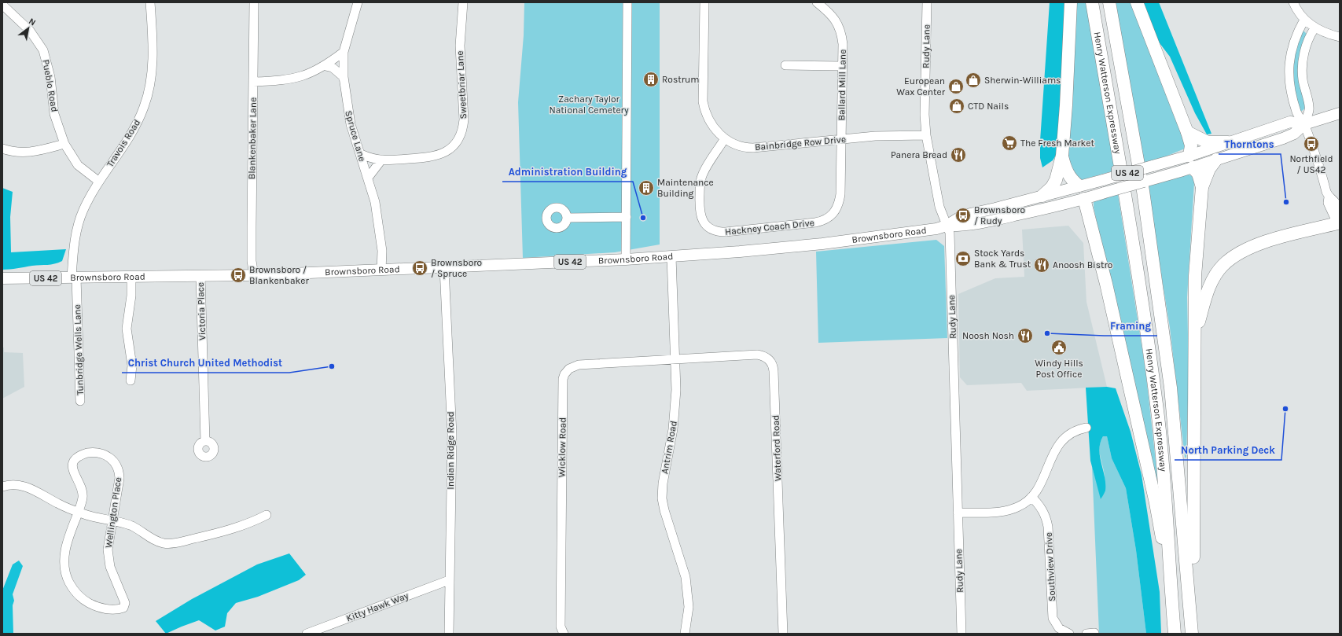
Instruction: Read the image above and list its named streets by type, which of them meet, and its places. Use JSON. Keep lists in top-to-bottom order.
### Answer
{
  "streets": {
    "highway": ["Henry Watterson Expressway"],
    "main road": ["US 42", "Brownsboro Road"],
    "street": [
      "Rudy Lane",
      "Sweetbriar Lane",
      "Ballard Mill Lane",
      "Pueblo Road",
      "Spruce Lane",
      "Blankenbaker Lane",
      "Travois Road",
      "Bainbridge Row Drive",
      "Hackney Coach Drive",
      "Victoria Place",
      "Tunbridge Wells Lane",
      "Wicklow Road",
      "Antrim Road",
      "Waterford Road",
      "Indian Ridge Road",
      "Wellington Place",
      "Southview Drive",
      "Kitty Hawk Way"
    ]
  },
  "crossings": [
    ["Rudy Lane", "Bainbridge Row Drive"],
    ["Rudy Lane", "Brownsboro Road"],
    ["Sweetbriar Lane", "Spruce Lane"],
    ["Ballard Mill Lane", "Bainbridge Row Drive"],
    ["Ballard Mill Lane", "Hackney Coach Drive"],
    ["Pueblo Road", "Travois Road"],
    ["Spruce Lane", "Brownsboro Road"],
    ["Blankenbaker Lane", "Brownsboro Road"],
    ["Travois Road", "Brownsboro Road"],
    ["Travois Road", "Tunbridge Wells Lane"],
    ["Bainbridge Row Drive", "Hackney Coach Drive"],
    ["US 42", "Brownsboro Road"],
    ["Brownsboro Road", "Victoria Place"],
    ["Brownsboro Road", "Tunbridge Wells Lane"],
    ["Brownsboro Road", "Antrim Road"],
    ["Brownsboro Road", "Indian Ridge Road"],
    ["Wicklow Road", "Antrim Road"],
    ["Wicklow Road", "Waterford Road"],
    ["Antrim Road", "Waterford Road"],
    ["Indian Ridge Road", "Kitty Hawk Way"]
  ],
  "parks": ["Zachary Taylor National Cemetery"],
  "places": {
    "building": ["Rostrum", "Maintenance Building"],
    "shop": ["Sherwin-Williams", "European Wax Center", "CTD Nails"],
    "supermarket": ["The Fresh Market"],
    "bus stop": [
      "Northfield / US42",
      "Brownsboro / Rudy",
      "Brownsboro / Spruce",
      "Brownsboro / Blankenbaker"
    ],
    "restaurant": ["Panera Bread", "Anoosh Bistro", "Noosh Nosh"],
    "other": [
      "Thorntons",
      "Administration Building",
      "Framing",
      "Christ Church United Methodist",
      "North Parking Deck"
    ],
    "bank": ["Stock Yards Bank & Trust"],
    "public building": ["Windy Hills Post Office"]
  },
  "north": "top right"
}
